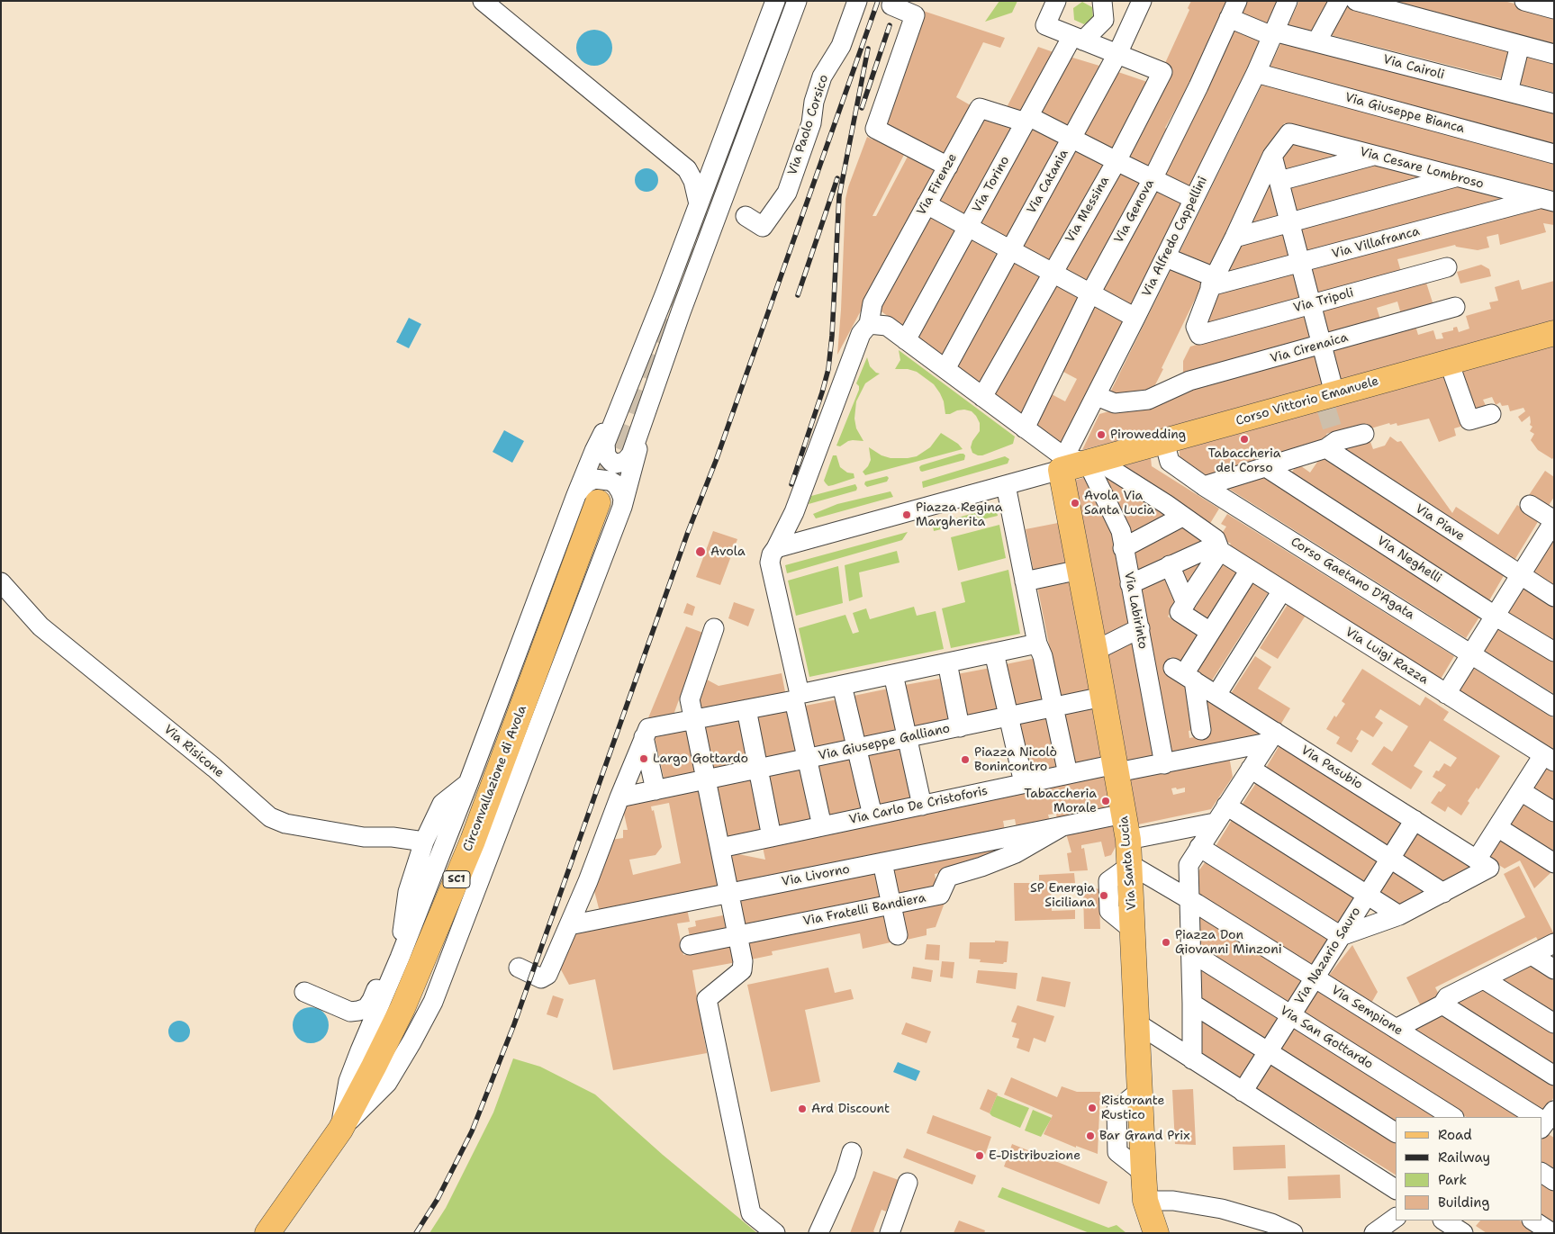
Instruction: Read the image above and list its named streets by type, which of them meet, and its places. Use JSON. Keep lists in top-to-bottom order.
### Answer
{
  "streets": {
    "main road": [
      "Corso Vittorio Emanuele",
      "Circonvallazione di Avola",
      "Via Santa Lucia",
      "SC1"
    ],
    "street": [
      "Via Cairoli",
      "Via Giuseppe Bianca",
      "Via Paolo Corsico",
      "Via Cesare Lombroso",
      "Via Catania",
      "Via Firenze",
      "Via Torino",
      "Via Messina",
      "Via Genova",
      "Via Alfredo Cappellini",
      "Via Villafranca",
      "Via Tripoli",
      "Via Cirenaica",
      "Via Piave",
      "Via Neghelli",
      "Corso Gaetano D'Agata",
      "Via Labirinto",
      "Via Luigi Razza",
      "Via Giuseppe Galliano",
      "Via Risicone",
      "Via Pasubio",
      "Via Carlo De Cristoforis",
      "Via Livorno",
      "Via Fratelli Bandiera",
      "Via Nazario Sauro",
      "Via Sempione",
      "Via San Gottardo"
    ]
  },
  "crossings": [
    ["Via Cairoli", "Via Genova"],
    ["Via Cairoli", "Via Alfredo Cappellini"],
    ["Via Giuseppe Bianca", "Via Alfredo Cappellini"],
    ["Via Cesare Lombroso", "Via Villafranca"],
    ["Via Catania", "Via Firenze"],
    ["Via Catania", "Via Messina"],
    ["Via Firenze", "Via Torino"],
    ["Via Firenze", "Via Messina"],
    ["Via Firenze", "Via Genova"],
    ["Via Firenze", "Via Alfredo Cappellini"],
    ["Via Firenze", "Via Giuseppe Galliano"],
    ["Via Firenze", "Via Carlo De Cristoforis"],
    ["Via Alfredo Cappellini", "Via Cirenaica"],
    ["Via Alfredo Cappellini", "Corso Vittorio Emanuele"],
    ["Via Alfredo Cappellini", "Via Labirinto"],
    ["Via Alfredo Cappellini", "Via Santa Lucia"],
    ["Via Villafranca", "Via Tripoli"],
    ["Corso Vittorio Emanuele", "Corso Gaetano D'Agata"],
    ["Corso Vittorio Emanuele", "Via Labirinto"],
    ["Corso Vittorio Emanuele", "Via Santa Lucia"],
    ["Via Labirinto", "Via Carlo De Cristoforis"],
    ["Via Labirinto", "Via Santa Lucia"],
    ["Via Giuseppe Galliano", "Via Santa Lucia"],
    ["Via Pasubio", "Via Carlo De Cristoforis"],
    ["Via Pasubio", "Via Nazario Sauro"],
    ["Via Carlo De Cristoforis", "Via Santa Lucia"],
    ["Via Santa Lucia", "Via Fratelli Bandiera"],
    ["Via Santa Lucia", "Via Sempione"],
    ["Via Livorno", "Via Fratelli Bandiera"],
    ["Via Nazario Sauro", "Via Sempione"],
    ["Via Nazario Sauro", "Via San Gottardo"]
  ],
  "places": [
    "Pirowedding",
    "Tabaccheria del Corso",
    "Avola Via Santa Lucia",
    "Piazza Regina Margherita",
    "Avola",
    "Largo Gottardo",
    "Piazza Nicolò Bonincontro",
    "Tabaccheria Morale",
    "SP Energia Siciliana",
    "Piazza Don Giovanni Minzoni",
    "Ristorante Rustico",
    "Ard Discount",
    "Bar Grand Prix",
    "E-Distribuzione"
  ],
  "legend": [
    "Road",
    "Railway",
    "Park",
    "Building"
  ]
}
